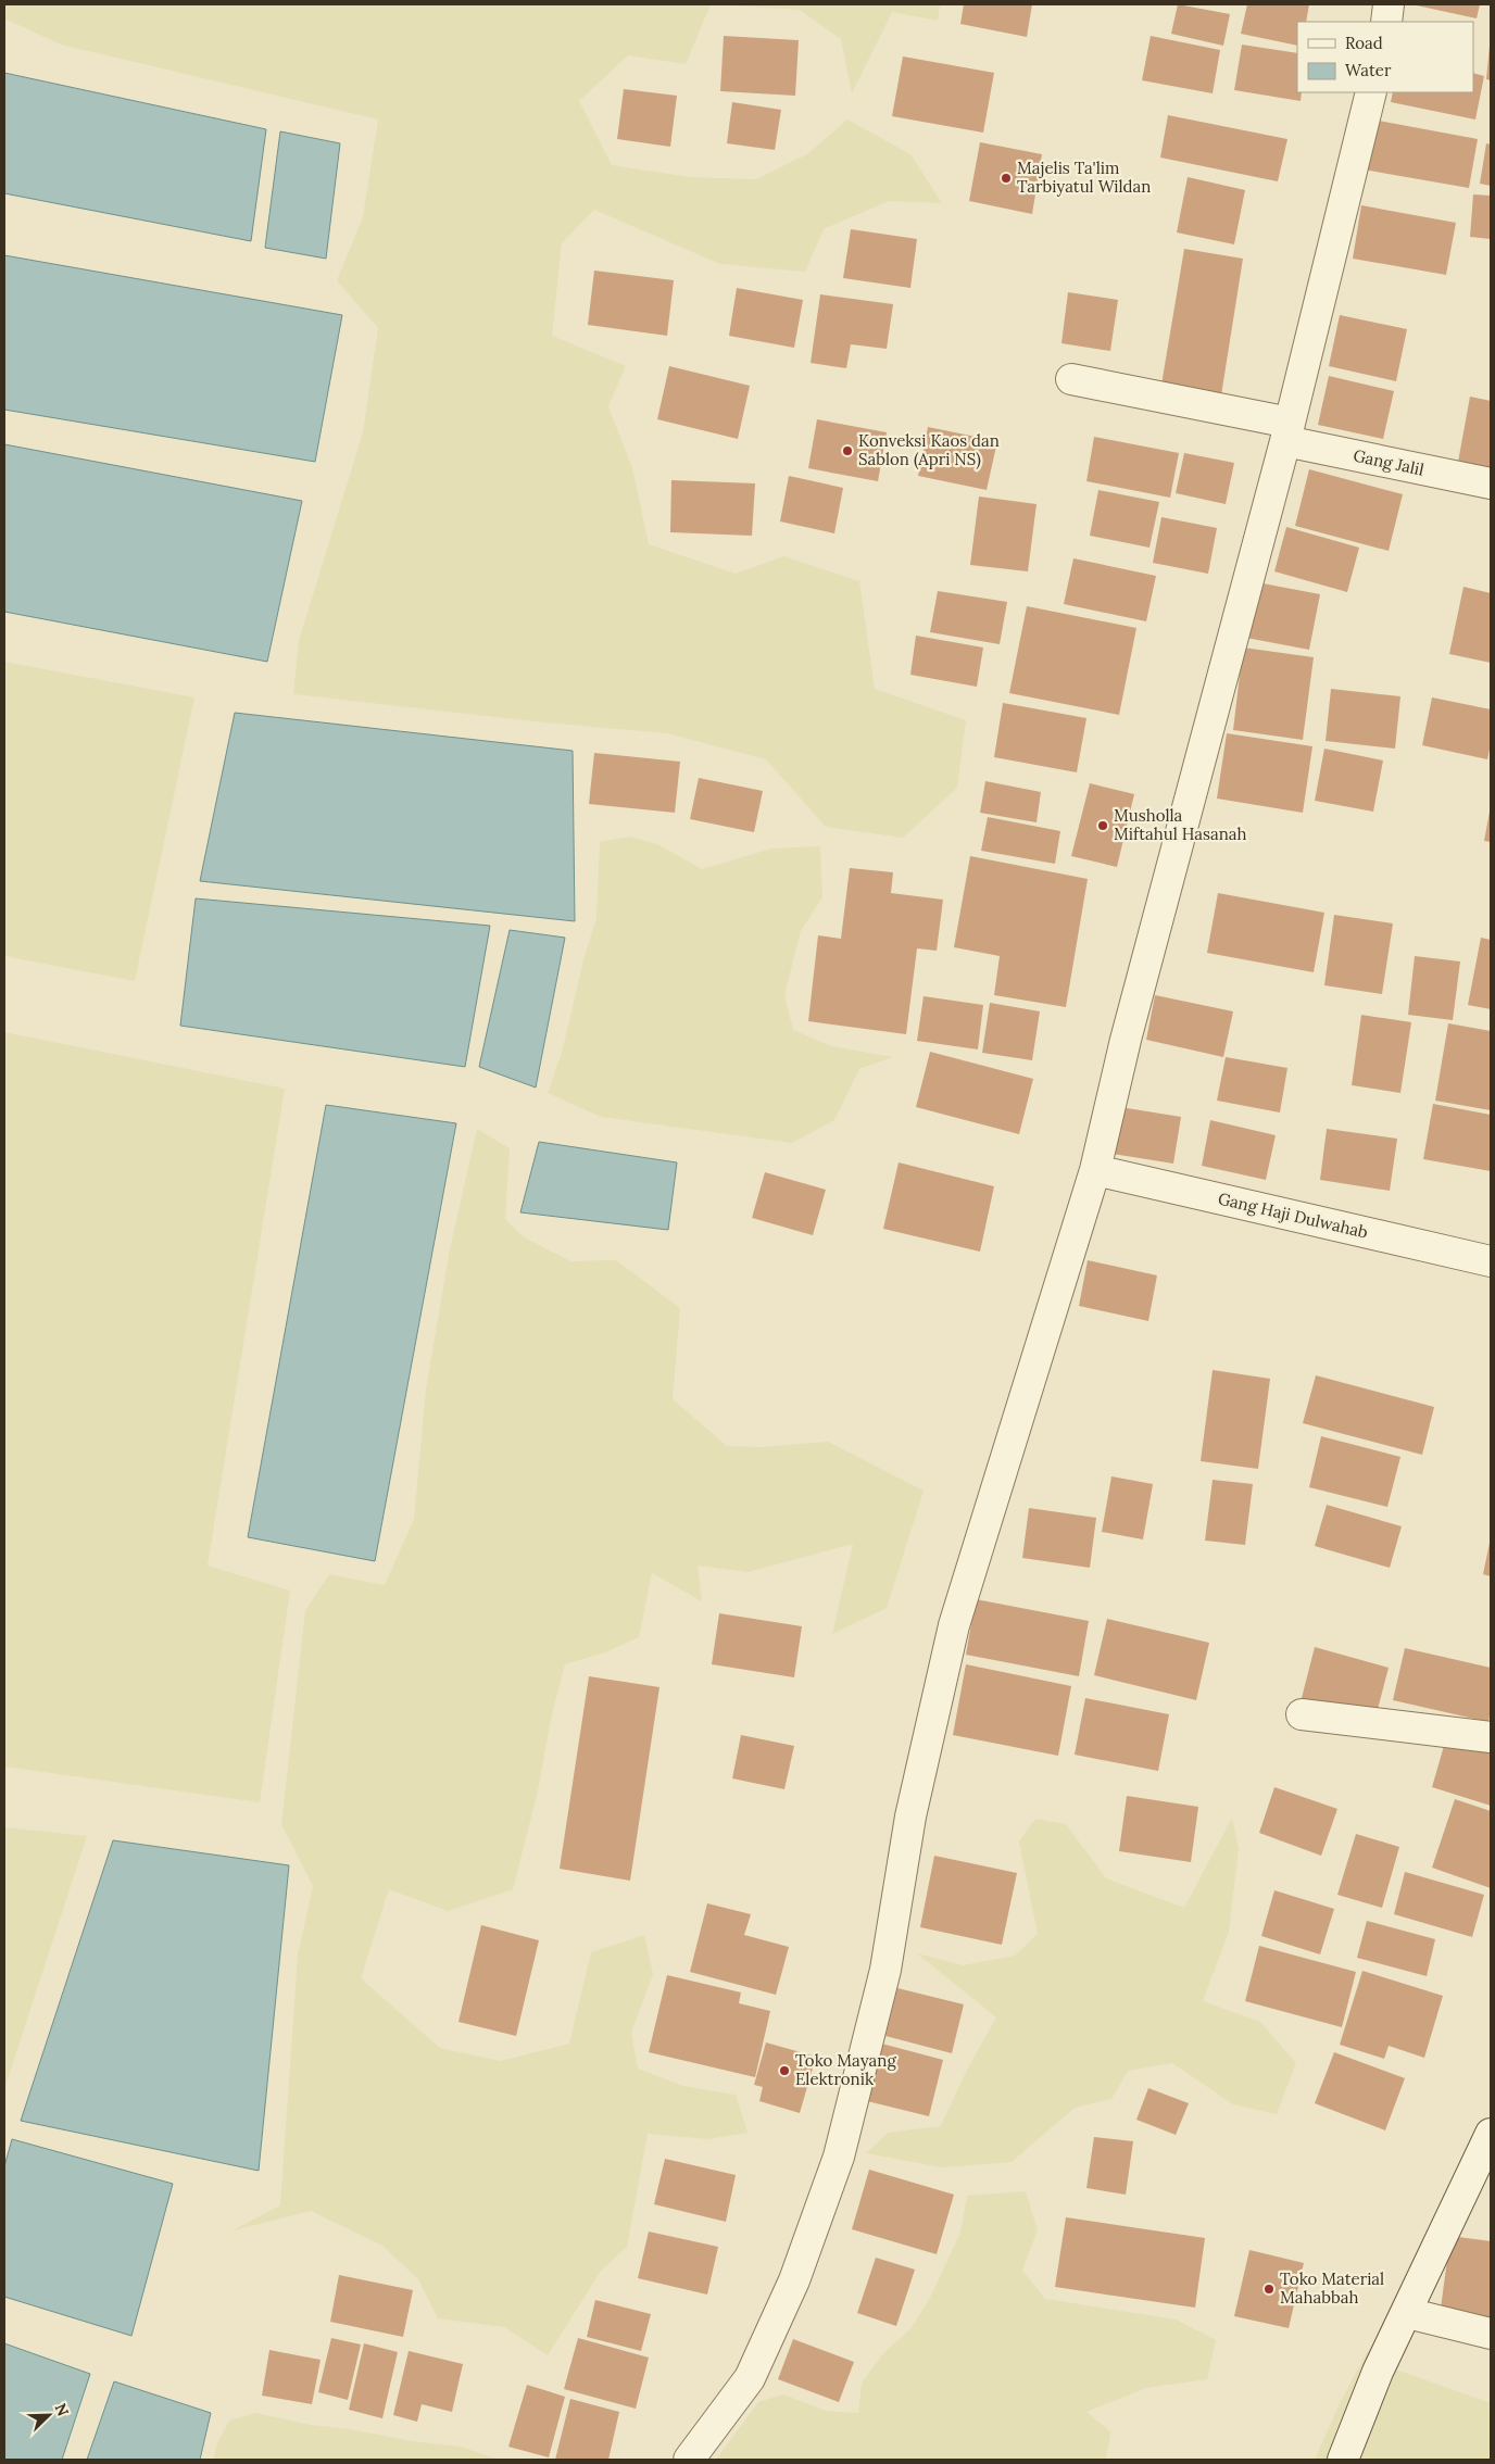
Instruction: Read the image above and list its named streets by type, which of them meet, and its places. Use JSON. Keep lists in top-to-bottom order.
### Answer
{
  "streets": {
    "street": ["Gang Jalil", "Gang Haji Dulwahab"]
  },
  "places": [
    "Majelis Ta'lim Tarbiyatul Wildan",
    "Konveksi Kaos dan Sablon (Apri NS)",
    "Musholla Miftahul Hasanah",
    "Toko Mayang Elektronik",
    "Toko Material Mahabbah"
  ],
  "legend": ["Road", "Water"],
  "north": "top right"
}
